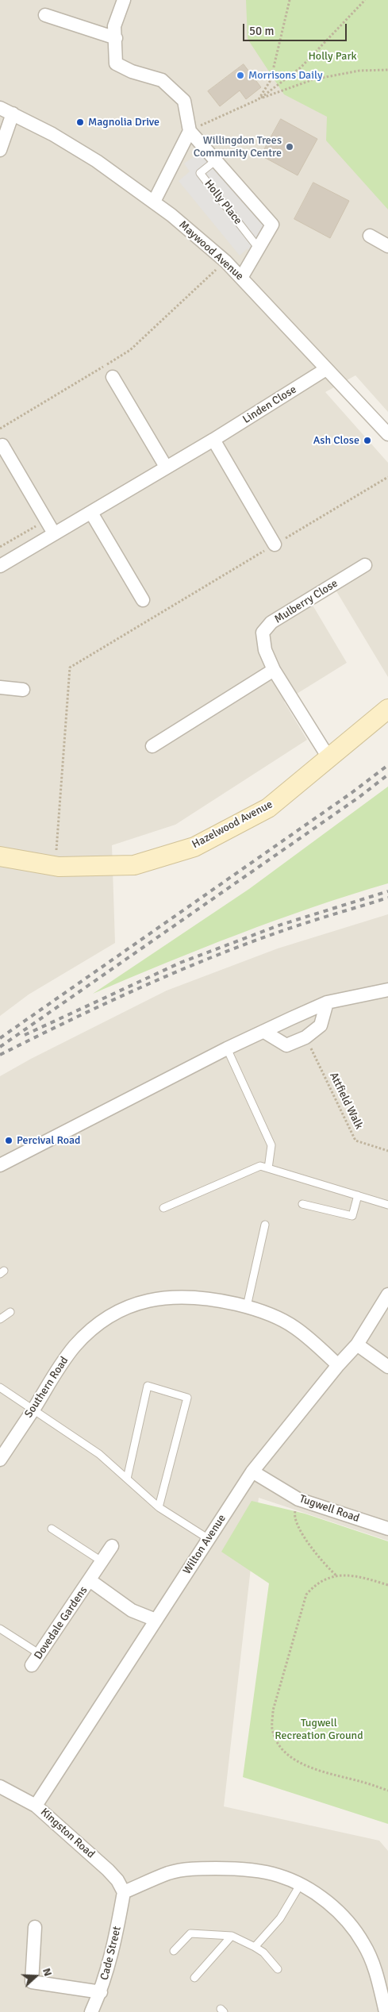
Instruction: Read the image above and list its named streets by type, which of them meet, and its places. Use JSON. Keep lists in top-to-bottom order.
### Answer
{
  "streets": {
    "street": [
      "Holly Place",
      "Maywood Avenue",
      "Linden Close",
      "Mulberry Close",
      "Hazelwood Avenue",
      "Southern Road",
      "Tugwell Road",
      "Wilton Avenue",
      "Dovedale Gardens",
      "Kingston Road",
      "Cade Street"
    ],
    "path": ["Attfield Walk"]
  },
  "crossings": [
    ["Holly Place", "Maywood Avenue"],
    ["Maywood Avenue", "Linden Close"],
    ["Mulberry Close", "Hazelwood Avenue"],
    ["Southern Road", "Wilton Avenue"],
    ["Tugwell Road", "Wilton Avenue"],
    ["Wilton Avenue", "Dovedale Gardens"],
    ["Wilton Avenue", "Kingston Road"],
    ["Kingston Road", "Cade Street"]
  ],
  "parks": ["Holly Park", "Tugwell Recreation Ground"],
  "places": [
    "Morrisons Daily",
    "Magnolia Drive",
    "Willingdon Trees Community Centre",
    "Ash Close",
    "Percival Road"
  ],
  "scale_bar": "50 m",
  "north": "right"
}
